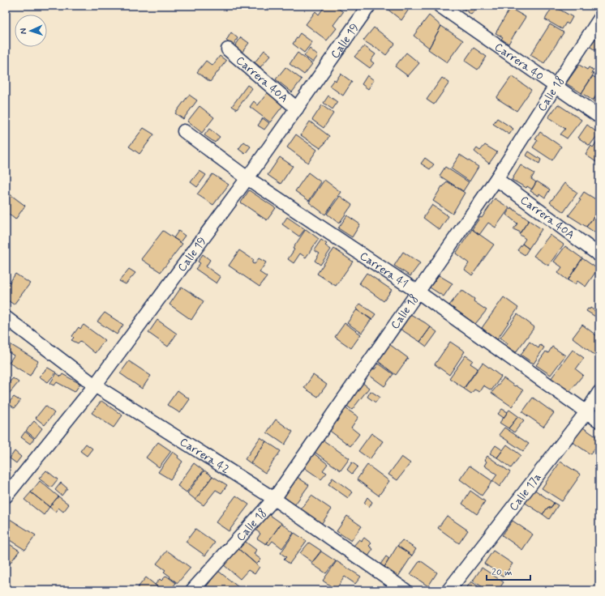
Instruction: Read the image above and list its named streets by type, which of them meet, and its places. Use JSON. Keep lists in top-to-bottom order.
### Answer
{
  "streets": {
    "street": [
      "Calle 19",
      "Carrera 40",
      "Carrera 40A",
      "Calle 18",
      "Carrera 41",
      "Carrera 42",
      "Calle 17a"
    ]
  },
  "crossings": [
    ["Calle 19", "Carrera 40A"],
    ["Calle 19", "Carrera 41"],
    ["Calle 19", "Carrera 42"],
    ["Carrera 40", "Calle 18"],
    ["Carrera 40A", "Calle 18"],
    ["Calle 18", "Carrera 41"],
    ["Calle 18", "Carrera 42"],
    ["Carrera 41", "Calle 17a"]
  ],
  "scale_bar": "20 m",
  "north": "left"
}
